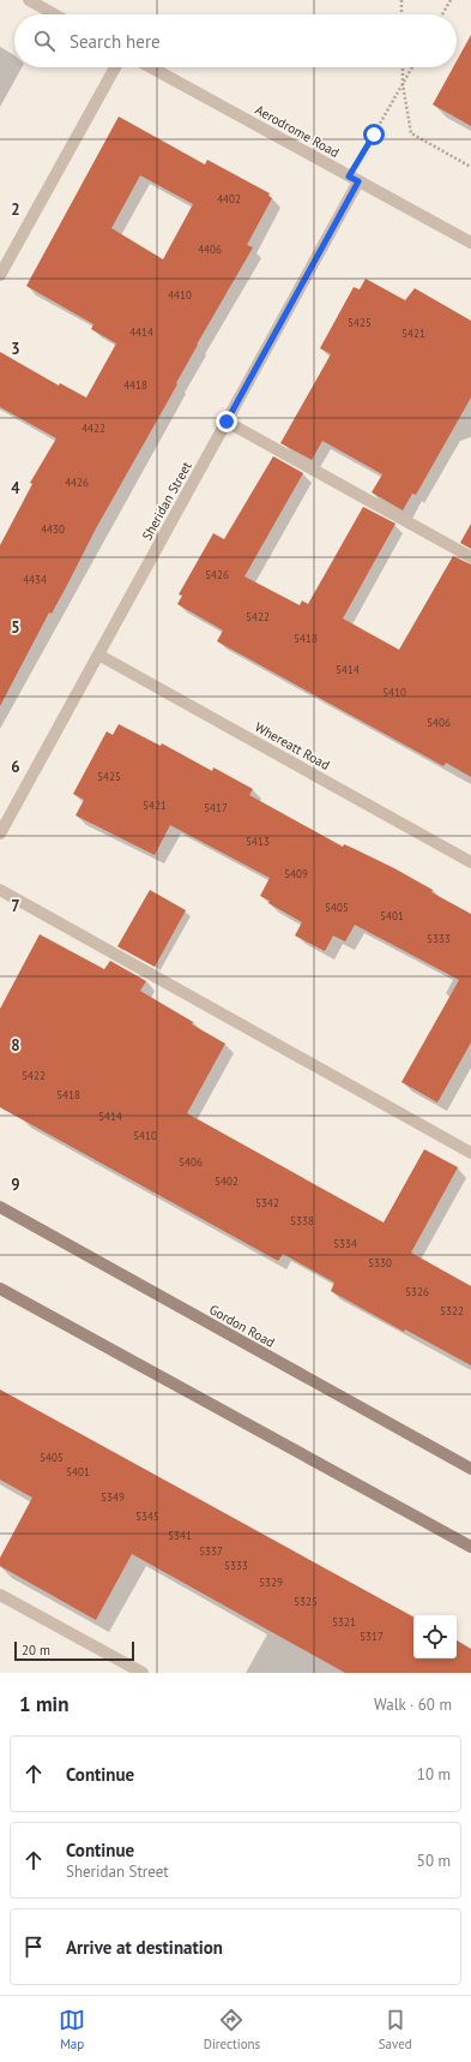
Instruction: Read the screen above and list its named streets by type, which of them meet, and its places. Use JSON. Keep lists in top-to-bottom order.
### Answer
{
  "streets": {
    "main road": ["Gordon Road"],
    "street": ["Aerodrome Road", "Sheridan Street", "Whereatt Road"]
  },
  "crossings": [
    ["Aerodrome Road", "Sheridan Street"],
    ["Sheridan Street", "Whereatt Road"]
  ],
  "house_numbers": [
    "4402",
    "4406",
    "4410",
    "5425",
    "4414",
    "5421",
    "4418",
    "4422",
    "4426",
    "4430",
    "5426",
    "4434",
    "5422",
    "5418",
    "5414",
    "5410",
    "5406",
    "5425",
    "5421",
    "5417",
    "5413",
    "5409",
    "5405",
    "5401",
    "5333",
    "5422",
    "5418",
    "5414",
    "5410",
    "5406",
    "5402",
    "5342",
    "5338",
    "5334",
    "5330",
    "5326",
    "5322",
    "5405",
    "5401",
    "5349",
    "5345",
    "5341",
    "5337",
    "5333",
    "5329",
    "5325",
    "5321",
    "5317"
  ],
  "scale_bar": "20 m",
  "page": {
    "search": "Search here",
    "scale": "20 m",
    "heading": ["1 min", "Walk · 60 m"],
    "list": [
      ["Continue", "10 m"],
      ["Continue", "Sheridan Street", "50 m"],
      "Arrive at destination"
    ],
    "nav": ["Map", "Directions", "Saved"]
  },
  "grid": {
    "rows": [
      "2",
      "3",
      "4",
      "5",
      "6",
      "7",
      "8",
      "9"
    ]
  }
}
